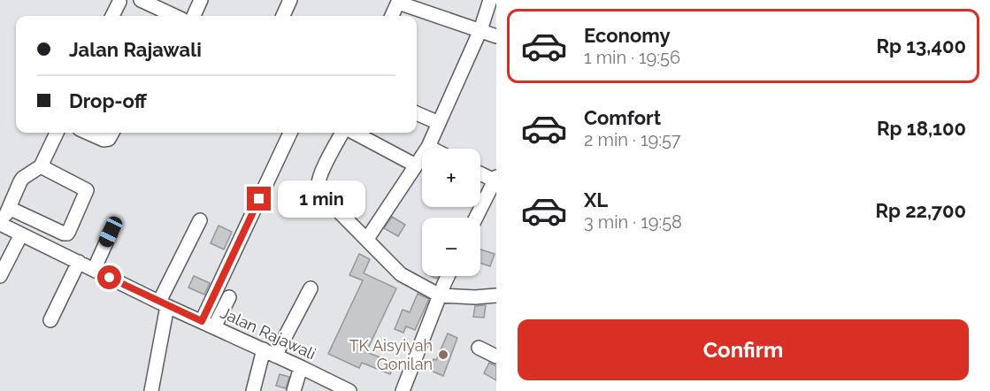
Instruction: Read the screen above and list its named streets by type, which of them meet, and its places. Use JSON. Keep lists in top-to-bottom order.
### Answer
{
  "streets": {
    "street": ["Jalan Rajawali"]
  },
  "places": ["TK Aisyiyah Gonilan"],
  "page": {
    "list": [
      {
        "name": "Economy",
        "note": "1 min · 19:56",
        "value": "Rp 13,400"
      },
      {
        "name": "Comfort",
        "note": "2 min · 19:57",
        "value": "Rp 18,100"
      },
      {
        "name": "XL",
        "note": "3 min · 19:58",
        "value": "Rp 22,700"
      }
    ],
    "banner": ["Jalan Rajawali", "Drop-off"],
    "map_buttons": ["+", "−"],
    "bubble": "1 min",
    "buttons": "Confirm"
  }
}
